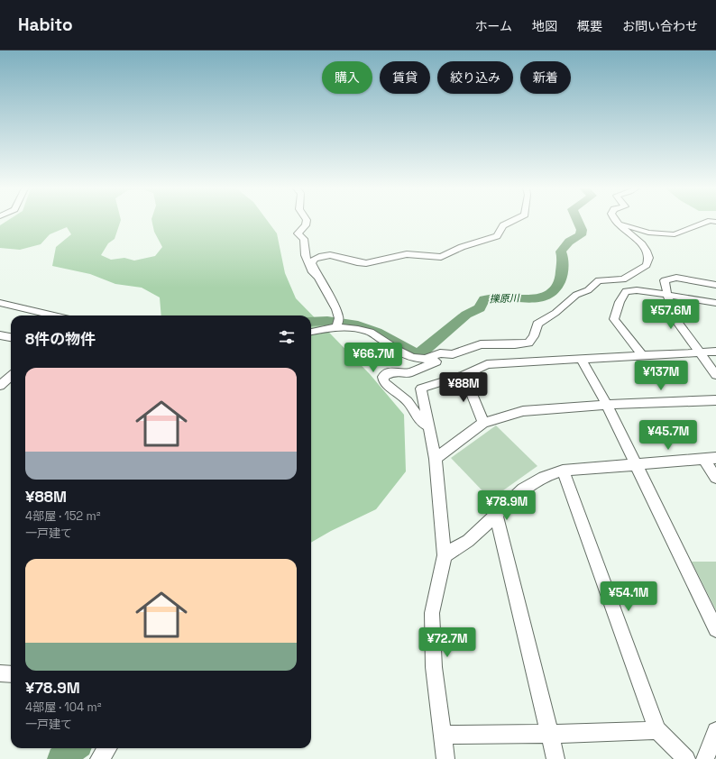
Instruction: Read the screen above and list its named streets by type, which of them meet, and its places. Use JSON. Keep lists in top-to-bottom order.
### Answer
{
  "water": ["擽原川"],
  "page": {
    "header": "Habito",
    "nav": [
      "ホーム",
      "地図",
      "概要",
      "お問い合わせ"
    ],
    "chip": [
      "購入",
      "賃貸",
      "絞り込み",
      "新着"
    ],
    "price": [
      "¥57.6M",
      "¥66.7M",
      "¥137M",
      "¥88M",
      "¥45.7M",
      "¥78.9M",
      "¥54.1M",
      "¥72.7M"
    ],
    "heading": "8件の物件",
    "list": [
      {
        "name": "¥88M",
        "note": "4部屋 · 152 m² · 一戸建て"
      },
      {
        "name": "¥78.9M",
        "note": "4部屋 · 104 m² · 一戸建て"
      }
    ]
  }
}
